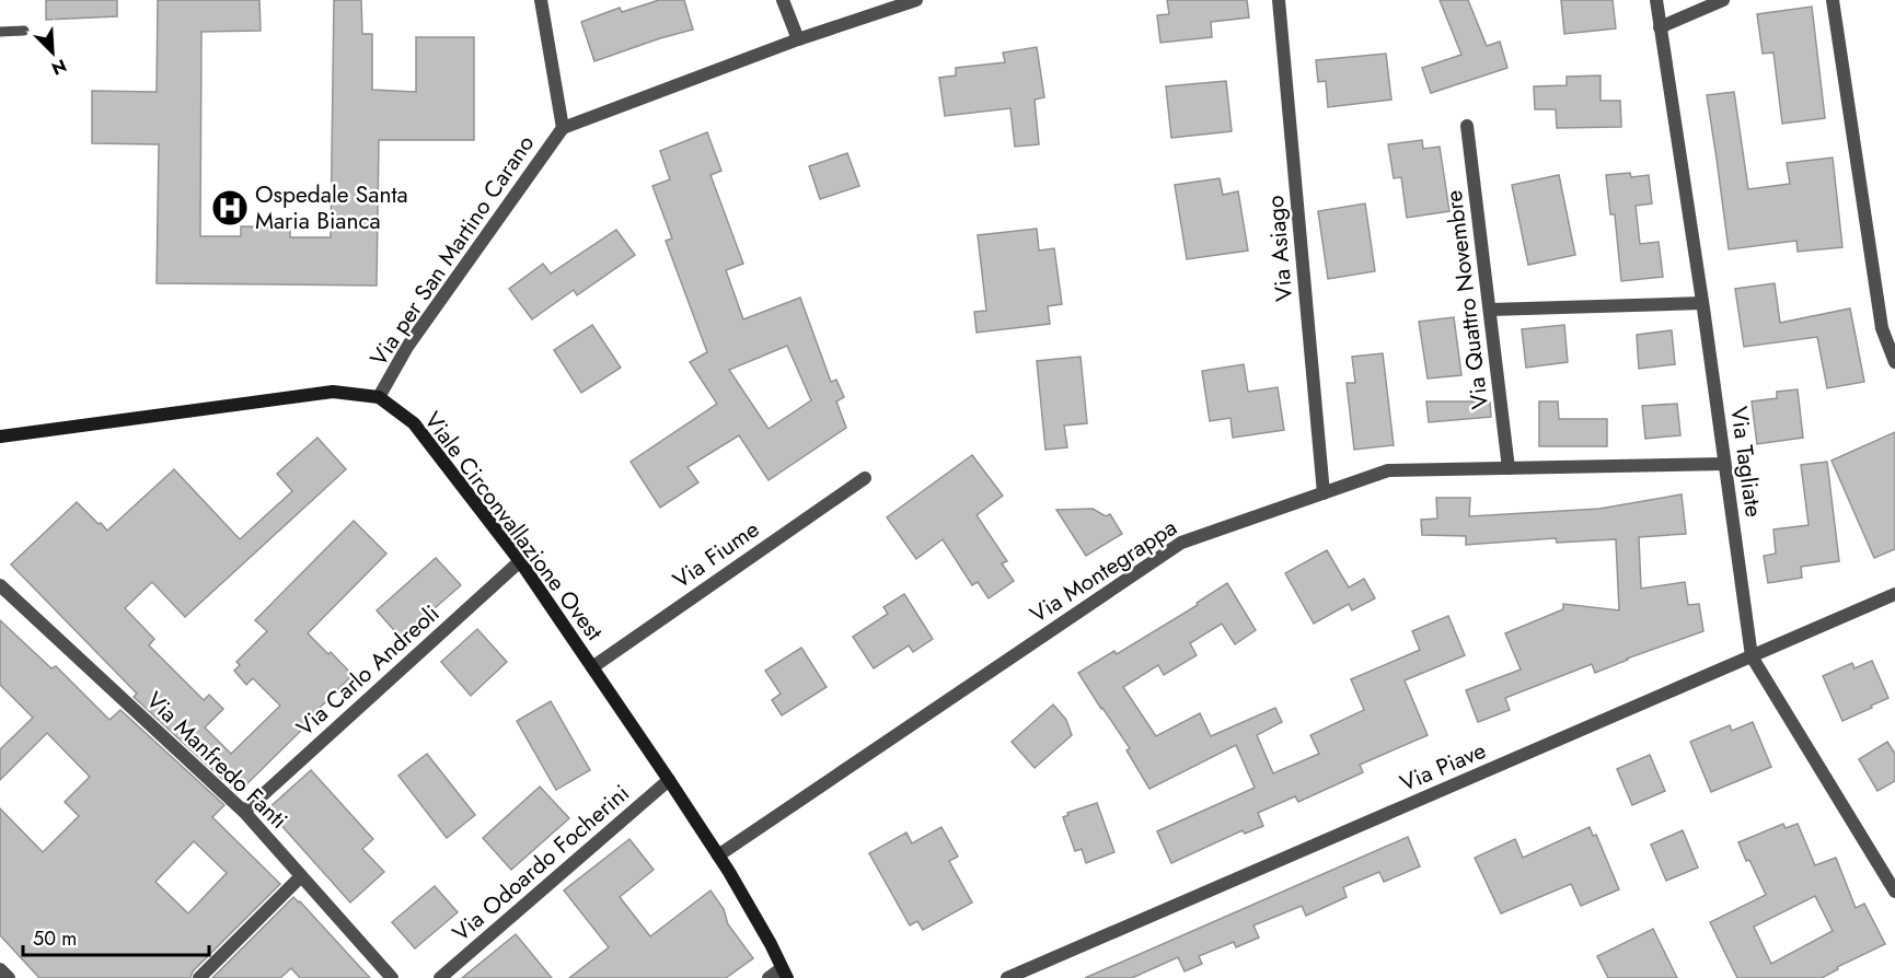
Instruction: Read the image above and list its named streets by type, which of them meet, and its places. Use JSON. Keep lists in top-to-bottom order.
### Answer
{
  "streets": {
    "main road": ["Viale Circonvallazione Ovest"],
    "street": [
      "Via Asiago",
      "Via per San Martino Carano",
      "Via Quattro Novembre",
      "Via Tagliate",
      "Via Fiume",
      "Via Montegrappa",
      "Via Carlo Andreoli",
      "Via Manfredo Fanti",
      "Via Piave",
      "Via Odoardo Focherini"
    ]
  },
  "crossings": [
    ["Via Asiago", "Via Montegrappa"],
    ["Via per San Martino Carano", "Viale Circonvallazione Ovest"],
    ["Via Quattro Novembre", "Via Montegrappa"],
    ["Via Tagliate", "Via Montegrappa"],
    ["Via Tagliate", "Via Piave"],
    ["Viale Circonvallazione Ovest", "Via Fiume"],
    ["Viale Circonvallazione Ovest", "Via Montegrappa"],
    ["Viale Circonvallazione Ovest", "Via Carlo Andreoli"],
    ["Viale Circonvallazione Ovest", "Via Odoardo Focherini"],
    ["Via Carlo Andreoli", "Via Manfredo Fanti"]
  ],
  "places": {
    "hospital": ["Ospedale Santa Maria Bianca"]
  },
  "scale_bar": "50 m",
  "north": "bottom right"
}
